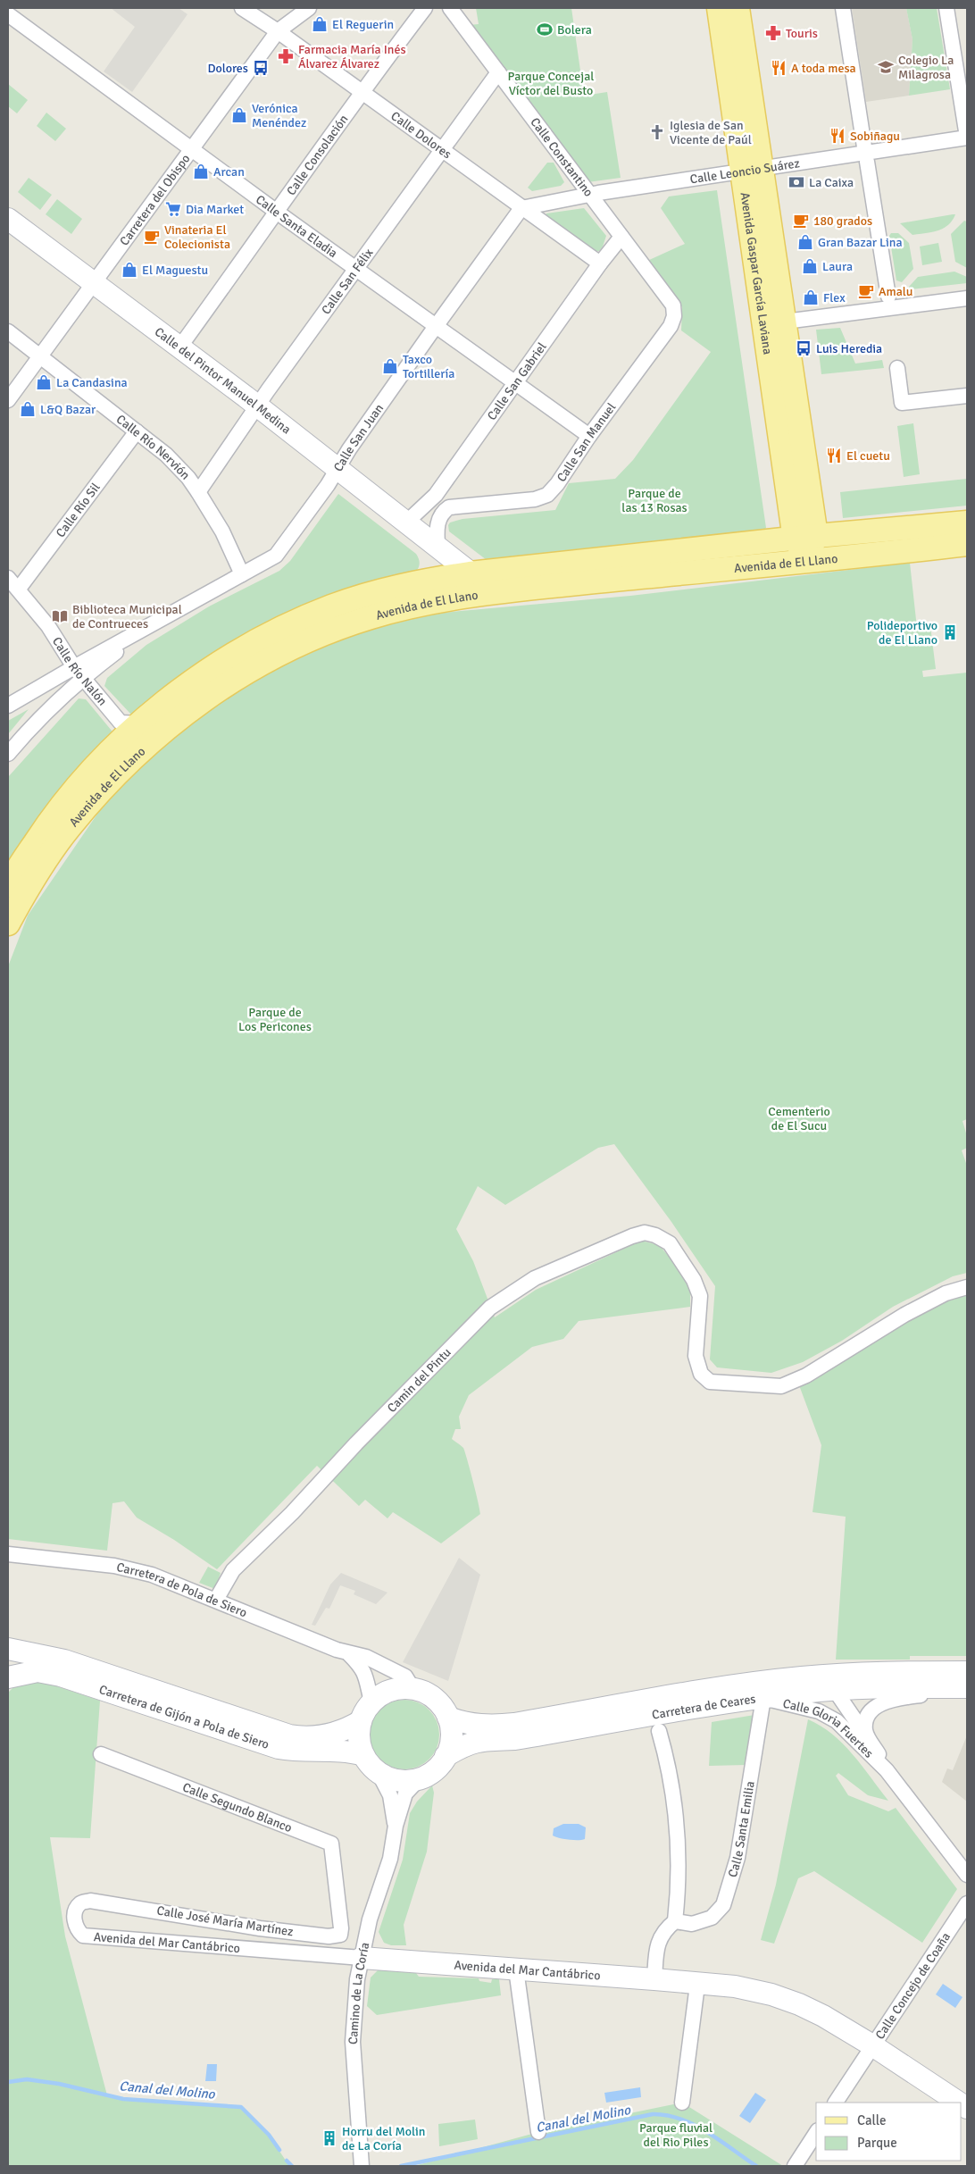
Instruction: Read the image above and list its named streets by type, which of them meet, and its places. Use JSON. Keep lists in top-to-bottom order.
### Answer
{
  "streets": {
    "main road": [
      "Avenida Gaspar García Laviana",
      "Calle del Pintor Manuel Medina",
      "Avenida de El Llano",
      "Carretera de Ceares",
      "Carretera de Gijón a Pola de Siero",
      "Avenida del Mar Cantábrico"
    ],
    "street": [
      "Calle Dolores",
      "Calle Consolación",
      "Calle Constantino",
      "Calle Leoncio Suárez",
      "Carretera del Obispo",
      "Calle Santa Eladia",
      "Calle San Félix",
      "Calle San Gabriel",
      "Calle San Juan",
      "Calle San Manuel",
      "Calle Río Nervión",
      "Calle Río Sil",
      "Calle Río Nalón",
      "Camin del Pintu",
      "Carretera de Pola de Siero",
      "Calle Gloria Fuertes",
      "Calle Segundo Blanco",
      "Calle Santa Emilia",
      "Calle José María Martínez",
      "Calle Concejo de Coaña",
      "Camino de La Coría"
    ]
  },
  "crossings": [
    ["Calle Dolores", "Calle Consolación"],
    ["Calle Dolores", "Calle Leoncio Suárez"],
    ["Calle Dolores", "Carretera del Obispo"],
    ["Calle Dolores", "Calle San Félix"],
    ["Calle Dolores", "Calle San Gabriel"],
    ["Calle Dolores", "Calle San Juan"],
    ["Calle Consolación", "Calle Santa Eladia"],
    ["Calle Consolación", "Calle del Pintor Manuel Medina"],
    ["Calle Constantino", "Calle Leoncio Suárez"],
    ["Calle Constantino", "Calle San Félix"],
    ["Calle Constantino", "Calle San Gabriel"],
    ["Calle Constantino", "Calle San Manuel"],
    ["Calle Leoncio Suárez", "Avenida Gaspar García Laviana"],
    ["Calle Leoncio Suárez", "Calle San Juan"],
    ["Carretera del Obispo", "Calle Santa Eladia"],
    ["Carretera del Obispo", "Calle del Pintor Manuel Medina"],
    ["Carretera del Obispo", "Calle Río Nervión"],
    ["Calle Santa Eladia", "Calle San Félix"],
    ["Calle Santa Eladia", "Calle San Gabriel"],
    ["Calle Santa Eladia", "Calle San Juan"],
    ["Calle Santa Eladia", "Calle San Manuel"],
    ["Avenida Gaspar García Laviana", "Avenida de El Llano"],
    ["Calle San Félix", "Calle del Pintor Manuel Medina"],
    ["Calle San Félix", "Calle Río Nervión"],
    ["Calle del Pintor Manuel Medina", "Calle San Gabriel"],
    ["Calle del Pintor Manuel Medina", "Calle San Juan"],
    ["Calle del Pintor Manuel Medina", "Avenida de El Llano"],
    ["Calle San Juan", "Calle Río Nervión"],
    ["Calle San Juan", "Calle Río Nalón"],
    ["Calle Río Nervión", "Calle Río Sil"],
    ["Calle Río Sil", "Calle Río Nalón"],
    ["Avenida de El Llano", "Calle Río Nalón"],
    ["Camin del Pintu", "Carretera de Pola de Siero"],
    ["Carretera de Pola de Siero", "Carretera de Ceares"],
    ["Carretera de Pola de Siero", "Carretera de Gijón a Pola de Siero"],
    ["Carretera de Pola de Siero", "Camino de La Coría"],
    ["Carretera de Ceares", "Carretera de Gijón a Pola de Siero"],
    ["Carretera de Ceares", "Calle Gloria Fuertes"],
    ["Carretera de Ceares", "Calle Santa Emilia"],
    ["Carretera de Ceares", "Camino de La Coría"],
    ["Carretera de Gijón a Pola de Siero", "Camino de La Coría"],
    ["Calle Gloria Fuertes", "Calle Santa Emilia"],
    ["Calle Segundo Blanco", "Calle José María Martínez"],
    ["Calle José María Martínez", "Avenida del Mar Cantábrico"],
    ["Avenida del Mar Cantábrico", "Calle Concejo de Coaña"],
    ["Avenida del Mar Cantábrico", "Camino de La Coría"]
  ],
  "water": ["Canal del Molino"],
  "parks": [
    "Parque Concejal Víctor del Busto",
    "Parque de las 13 Rosas",
    "Parque de Los Pericones",
    "Cementerio de El Sucu",
    "Parque fluvial del Rio Piles"
  ],
  "places": {
    "shop": [
      "El Reguerin",
      "Verónica Menéndez",
      "Arcan",
      "Gran Bazar Lina",
      "Laura",
      "El Maguestu",
      "Flex",
      "Taxco Tortillería",
      "La Candasina",
      "L&Q Bazar"
    ],
    "sports": ["Bolera"],
    "pharmacy": ["Touris", "Farmacia María Inés Álvarez Álvarez"],
    "school or university": ["Colegio La Milagrosa"],
    "bus stop": ["Dolores", "Luis Heredia"],
    "restaurant": ["A toda mesa", "Sobiñagu", "El cuetu"],
    "church": ["Iglesia de San Vicente de Paúl"],
    "bank": ["La Caixa"],
    "supermarket": ["Dia Market"],
    "cafe": ["180 grados", "Vinateria El Colecionista", "Amalu"],
    "library": ["Biblioteca Municipal de Contrueces"],
    "building": ["Polideportivo de El Llano", "Horru del Molin de La Coría"]
  },
  "legend": ["Calle", "Parque"]
}
